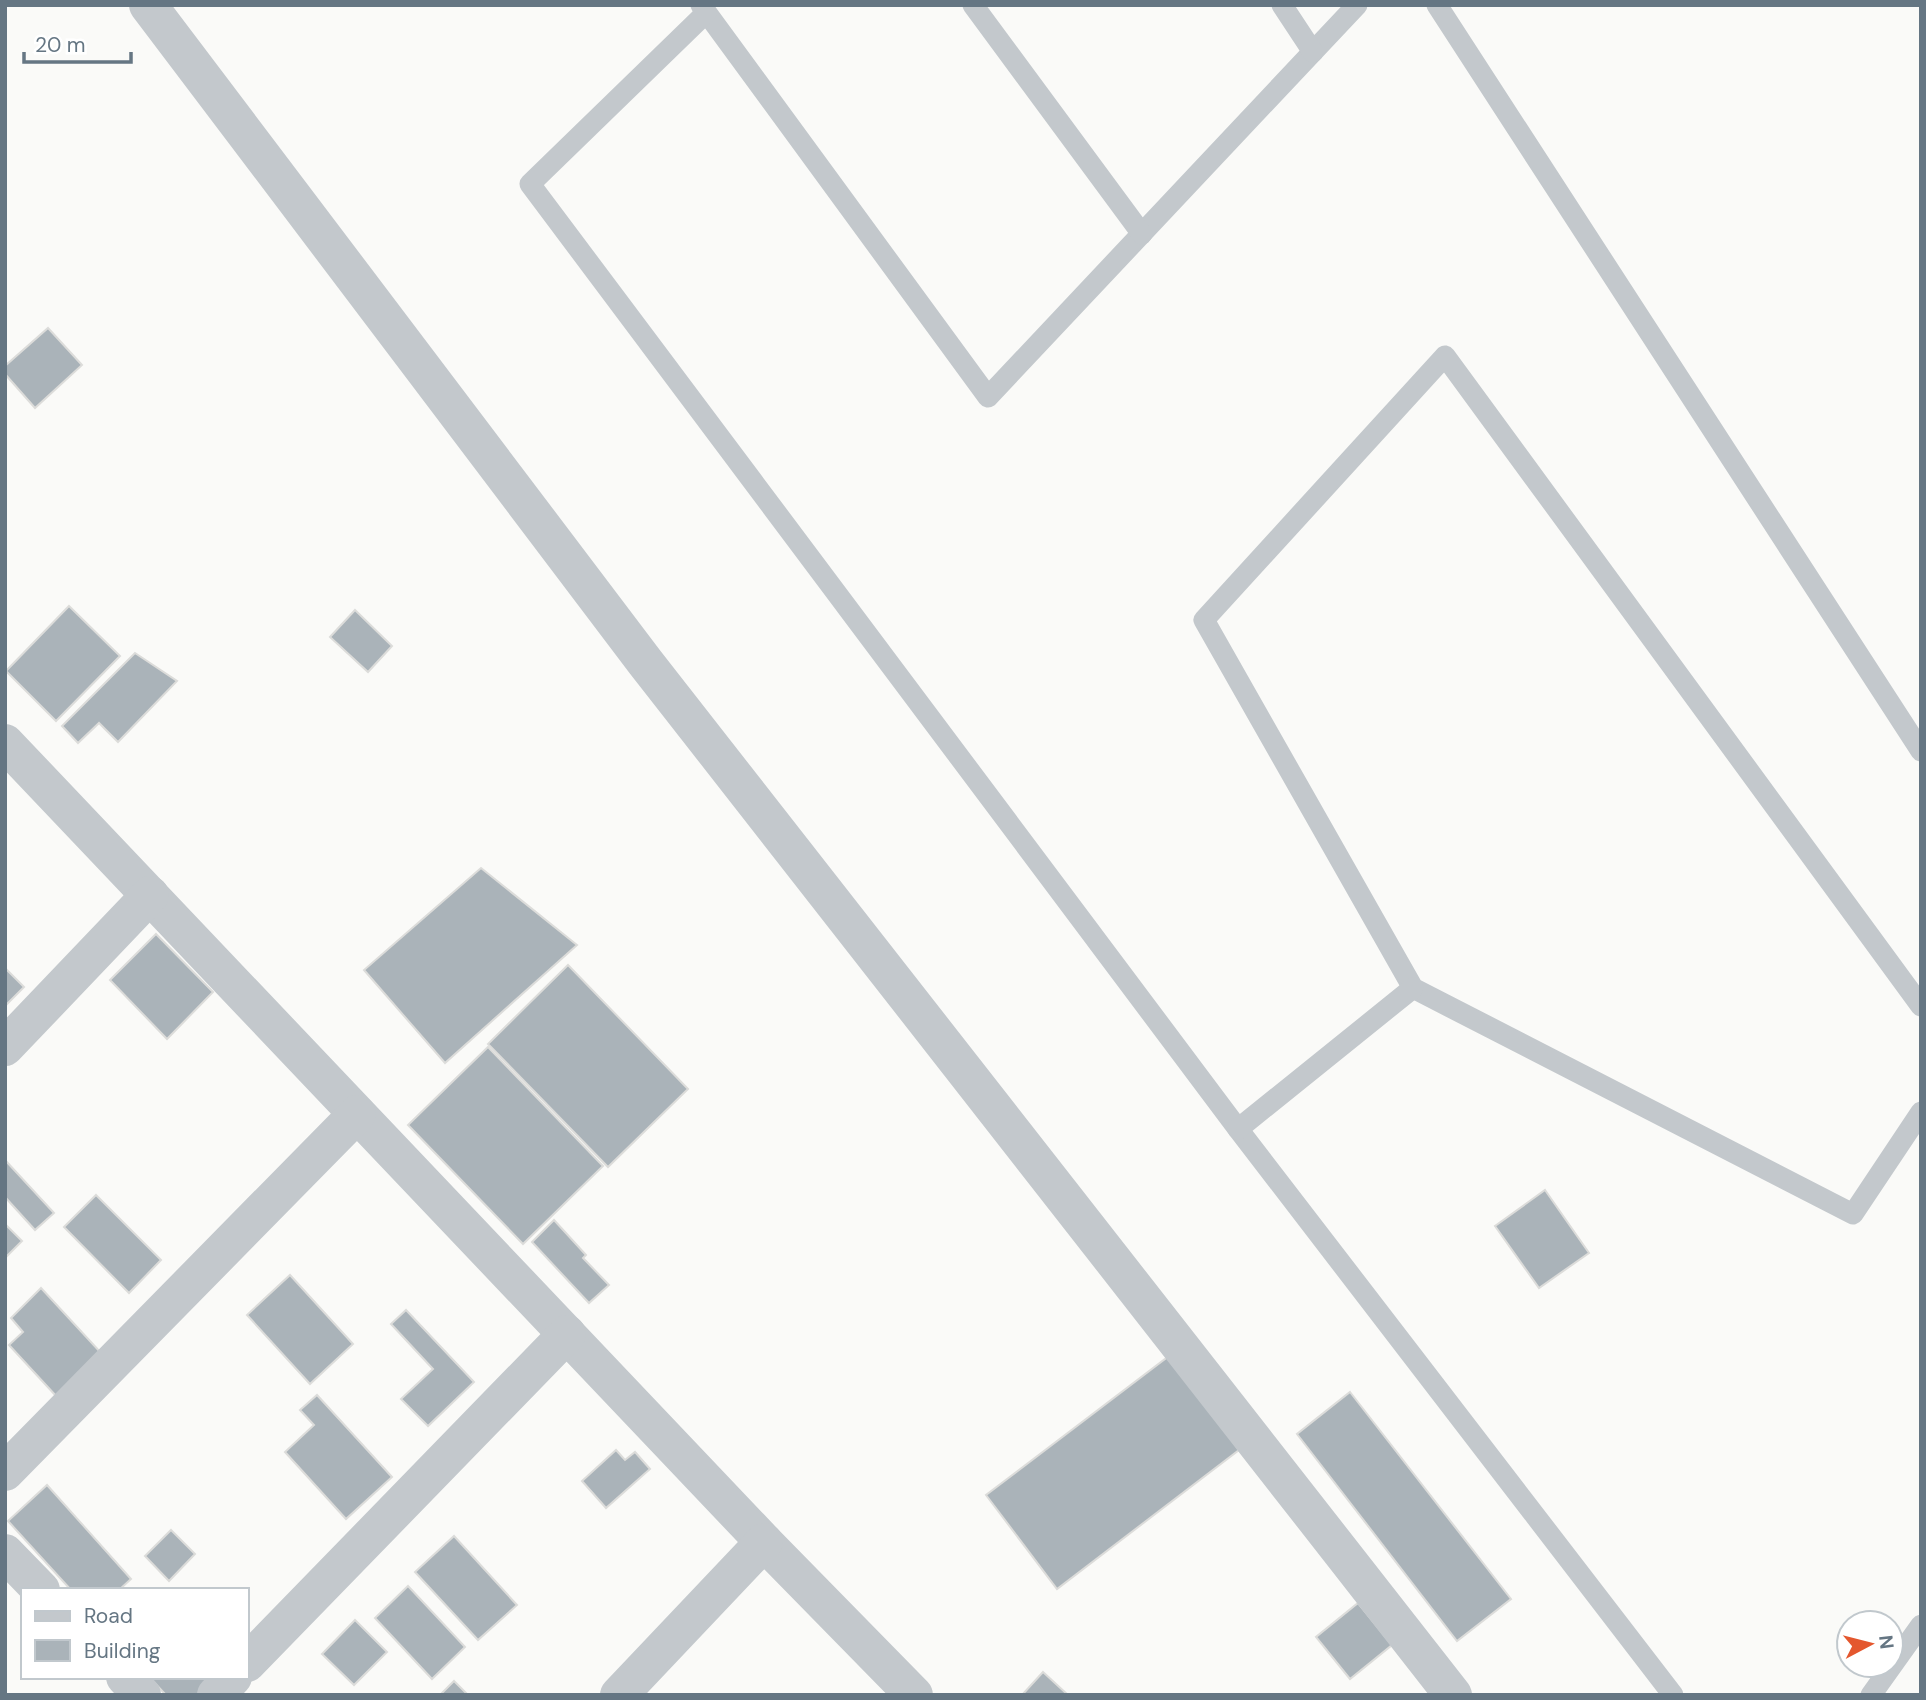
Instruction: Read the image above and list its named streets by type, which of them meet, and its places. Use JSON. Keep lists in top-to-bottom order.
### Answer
{
  "legend": ["Road", "Building"],
  "scale_bar": "20 m",
  "north": "right"
}
